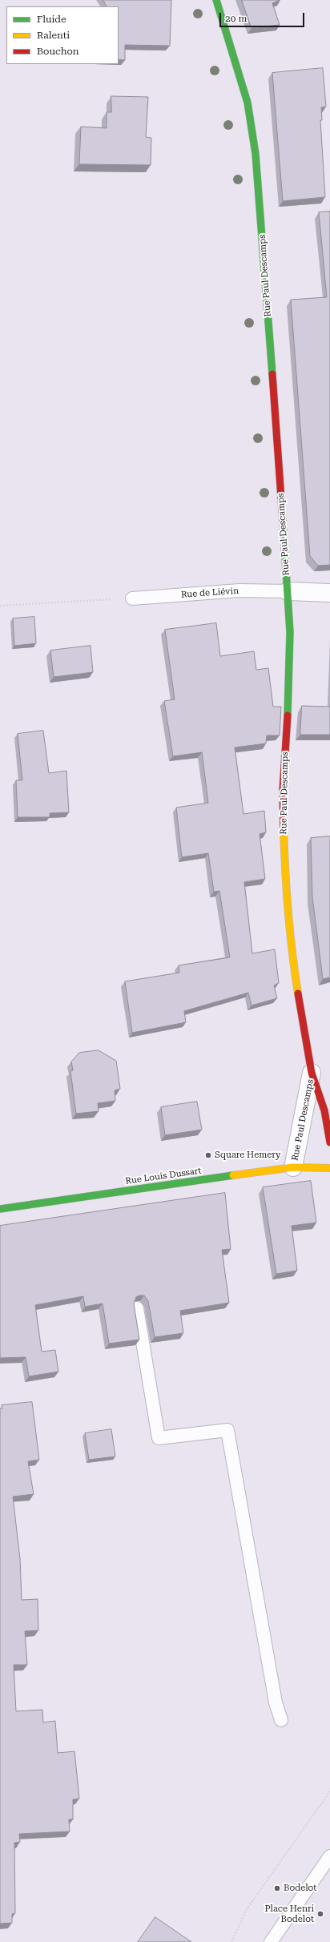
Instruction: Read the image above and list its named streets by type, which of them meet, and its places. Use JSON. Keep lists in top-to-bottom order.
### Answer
{
  "streets": {
    "street": ["Rue Paul Descamps", "Rue Louis Dussart"],
    "lane": ["Rue de Liévin"]
  },
  "crossings": [
    ["Rue Paul Descamps", "Rue de Liévin"],
    ["Rue Paul Descamps", "Rue Louis Dussart"]
  ],
  "places": ["Square Hemery", "Bodelot", "Place Henri Bodelot"],
  "legend": ["Fluide", "Ralenti", "Bouchon"],
  "scale_bar": "20 m"
}
